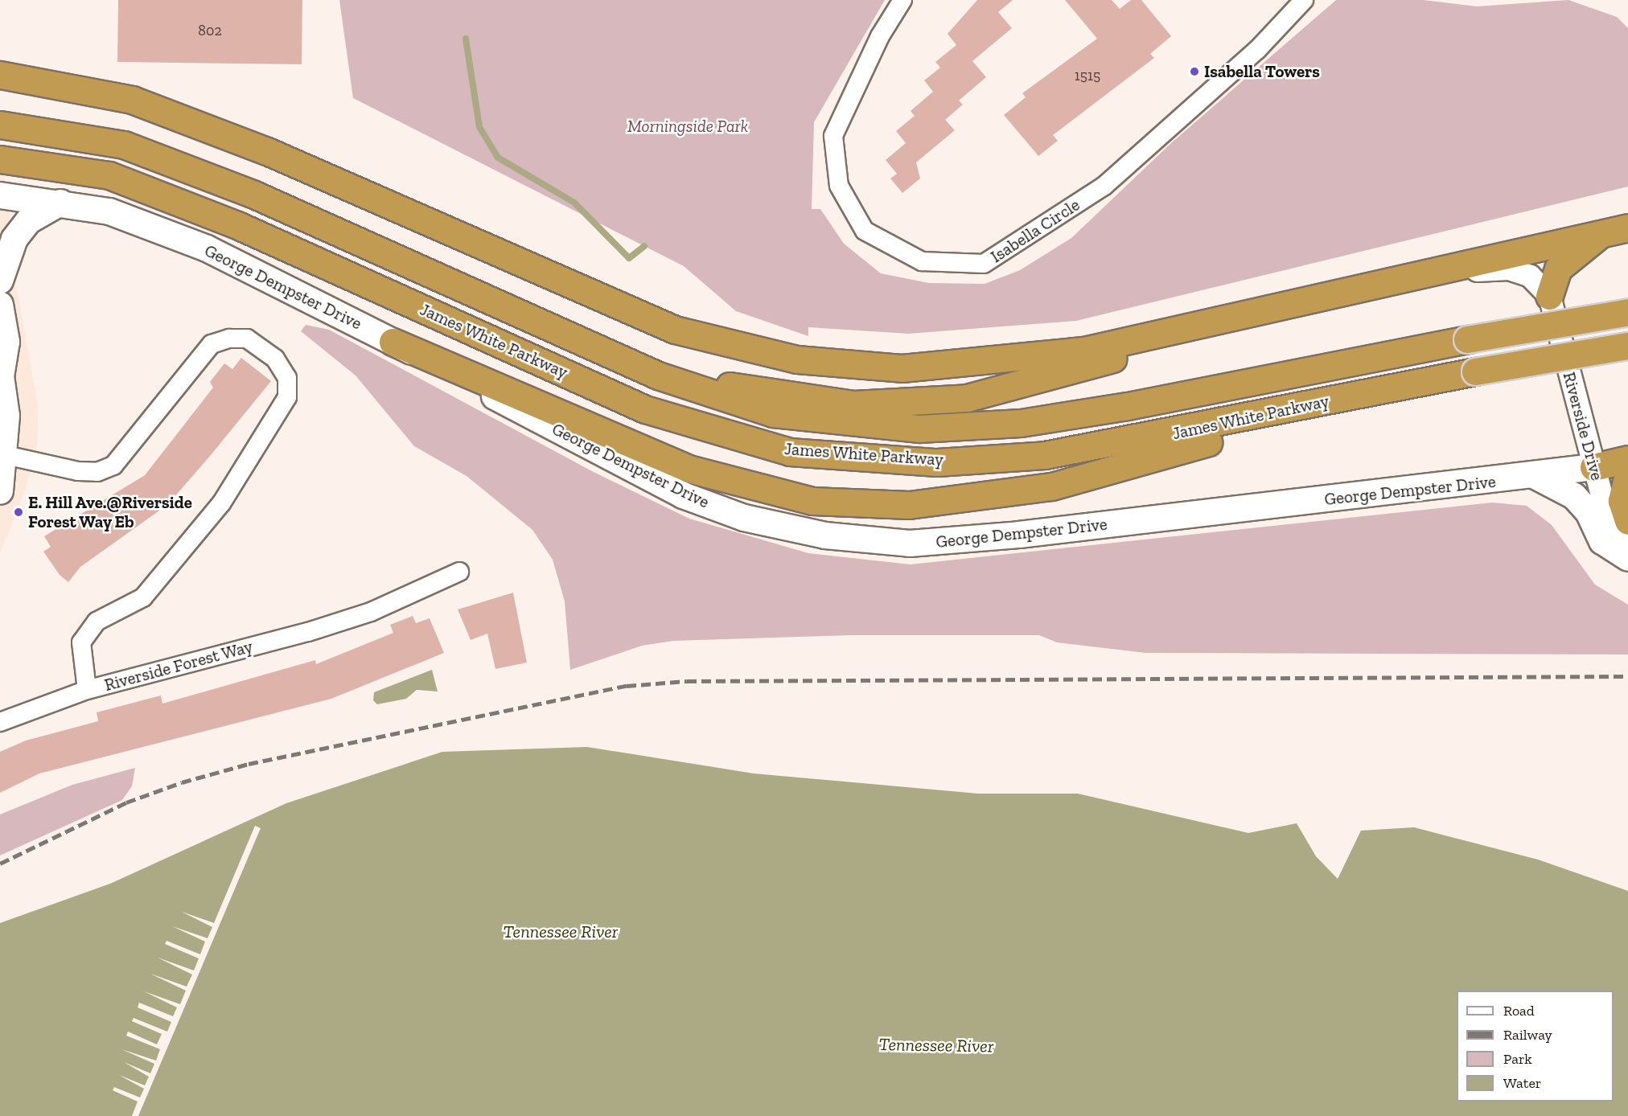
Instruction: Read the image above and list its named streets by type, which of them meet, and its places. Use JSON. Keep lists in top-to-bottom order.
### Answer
{
  "streets": {
    "highway": ["James White Parkway"],
    "main road": ["George Dempster Drive"],
    "street": ["Isabella Circle", "Riverside Drive", "Riverside Forest Way"]
  },
  "crossings": [
    ["George Dempster Drive", "Riverside Drive"]
  ],
  "water": ["Tennessee River"],
  "parks": ["Morningside Park"],
  "places": ["Isabella Towers", "E. Hill Ave.@Riverside Forest Way Eb"],
  "house_numbers": ["802", "1515"],
  "legend": [
    "Road",
    "Railway",
    "Park",
    "Water"
  ]
}
